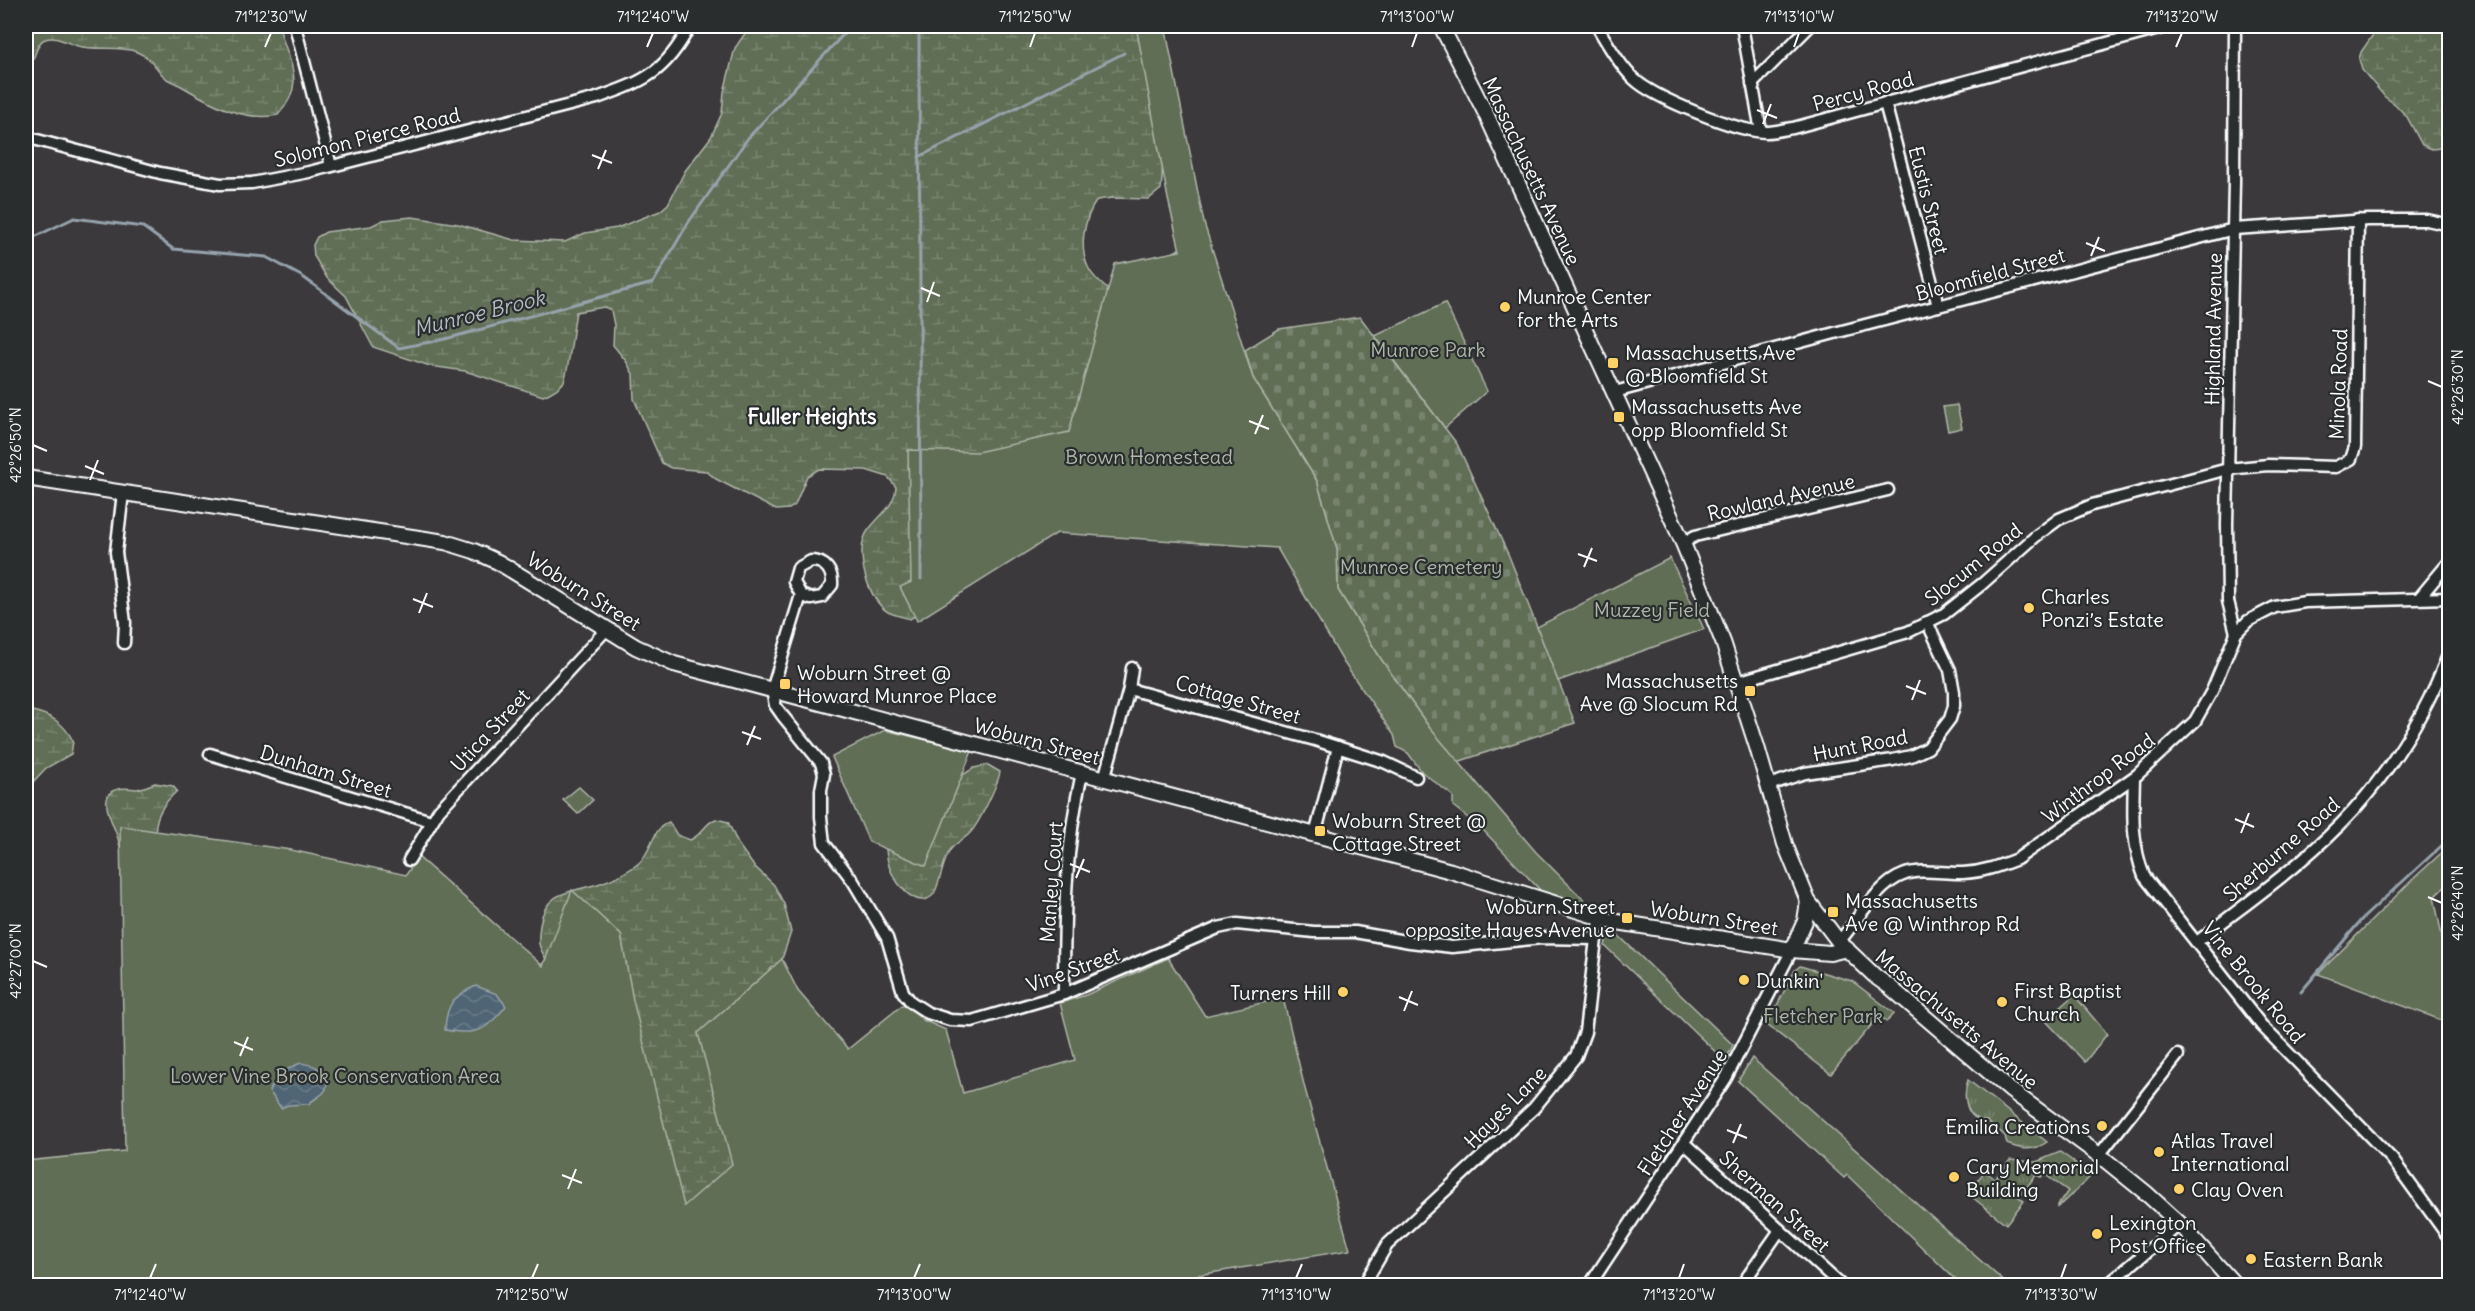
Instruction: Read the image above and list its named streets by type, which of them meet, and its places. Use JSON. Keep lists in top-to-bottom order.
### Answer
{
  "streets": {
    "main road": ["Massachusetts Avenue", "Woburn Street"],
    "street": [
      "Percy Road",
      "Solomon Pierce Road",
      "Eustis Street",
      "Bloomfield Street",
      "Highland Avenue",
      "Minola Road",
      "Rowland Avenue",
      "Slocum Road",
      "Cottage Street",
      "Utica Street",
      "Hunt Road",
      "Dunham Street",
      "Winthrop Road",
      "Sherburne Road",
      "Manley Court",
      "Vine Street",
      "Vine Brook Road",
      "Hayes Lane",
      "Fletcher Avenue",
      "Sherman Street"
    ]
  },
  "crossings": [
    ["Percy Road", "Eustis Street"],
    ["Massachusetts Avenue", "Bloomfield Street"],
    ["Massachusetts Avenue", "Rowland Avenue"],
    ["Massachusetts Avenue", "Slocum Road"],
    ["Massachusetts Avenue", "Woburn Street"],
    ["Massachusetts Avenue", "Hunt Road"],
    ["Massachusetts Avenue", "Winthrop Road"],
    ["Eustis Street", "Bloomfield Street"],
    ["Bloomfield Street", "Highland Avenue"],
    ["Bloomfield Street", "Minola Road"],
    ["Highland Avenue", "Minola Road"],
    ["Highland Avenue", "Slocum Road"],
    ["Highland Avenue", "Winthrop Road"],
    ["Minola Road", "Slocum Road"],
    ["Slocum Road", "Hunt Road"],
    ["Woburn Street", "Utica Street"],
    ["Woburn Street", "Winthrop Road"],
    ["Woburn Street", "Manley Court"],
    ["Woburn Street", "Vine Street"],
    ["Woburn Street", "Hayes Lane"],
    ["Woburn Street", "Fletcher Avenue"],
    ["Utica Street", "Dunham Street"],
    ["Winthrop Road", "Vine Brook Road"],
    ["Sherburne Road", "Vine Brook Road"],
    ["Manley Court", "Vine Street"],
    ["Vine Street", "Hayes Lane"],
    ["Fletcher Avenue", "Sherman Street"]
  ],
  "districts": ["Fuller Heights"],
  "water": ["Munroe Brook"],
  "parks": [
    "Munroe Park",
    "Brown Homestead",
    "Munroe Cemetery",
    "Muzzey Field",
    "Fletcher Park",
    "Lower Vine Brook Conservation Area"
  ],
  "places": {
    "other": [
      "Munroe Center for the Arts",
      "Charles Ponzi’s Estate",
      "Dunkin'",
      "Turners Hill",
      "First Baptist Church",
      "Emilia Creations",
      "Atlas Travel International",
      "Cary Memorial Building",
      "Clay Oven",
      "Lexington Post Office",
      "Eastern Bank"
    ],
    "transit": [
      "Massachusetts Ave @ Bloomfield St",
      "Massachusetts Ave opp Bloomfield St",
      "Woburn Street @ Howard Munroe Place",
      "Massachusetts Ave @ Slocum Rd",
      "Woburn Street @ Cottage Street",
      "Massachusetts Ave @ Winthrop Rd",
      "Woburn Street opposite Hayes Avenue"
    ]
  },
  "coordinates": [
    "71°12'30\"W",
    "71°12'40\"W",
    "71°12'50\"W",
    "71°13'00\"W",
    "71°13'10\"W",
    "71°13'20\"W",
    "42°26'30\"N",
    "42°26'50\"N",
    "42°26'40\"N",
    "42°27'00\"N",
    "71°13'30\"W"
  ]
}
